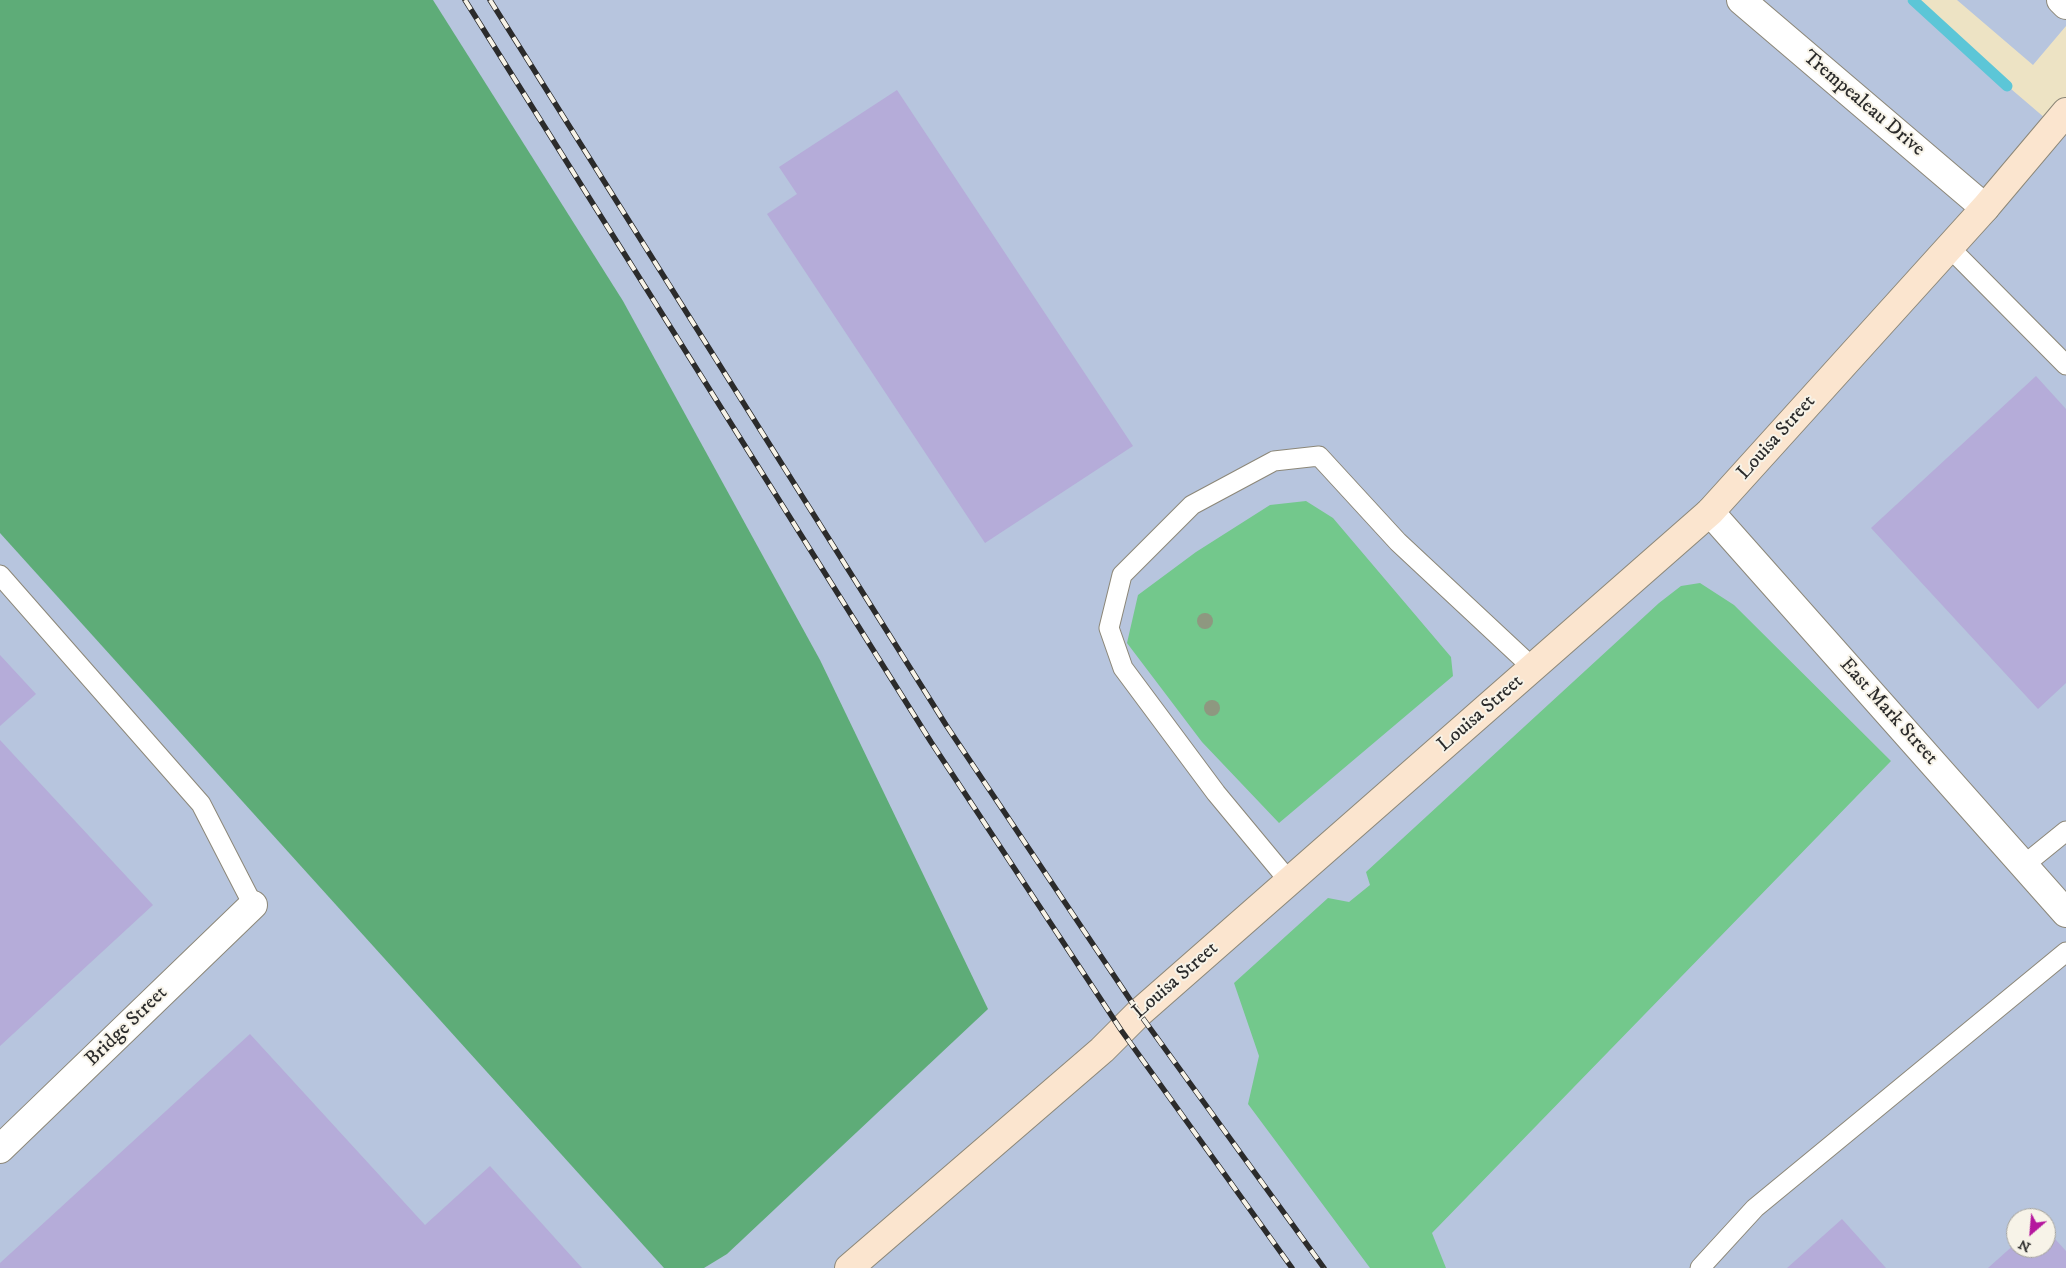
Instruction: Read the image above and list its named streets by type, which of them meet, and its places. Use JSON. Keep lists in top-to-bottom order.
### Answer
{
  "streets": {
    "street": [
      "Trempealeau Drive",
      "Louisa Street",
      "East Mark Street",
      "Bridge Street"
    ]
  },
  "crossings": [
    ["Trempealeau Drive", "Louisa Street"],
    ["Louisa Street", "East Mark Street"]
  ],
  "north": "bottom left"
}
